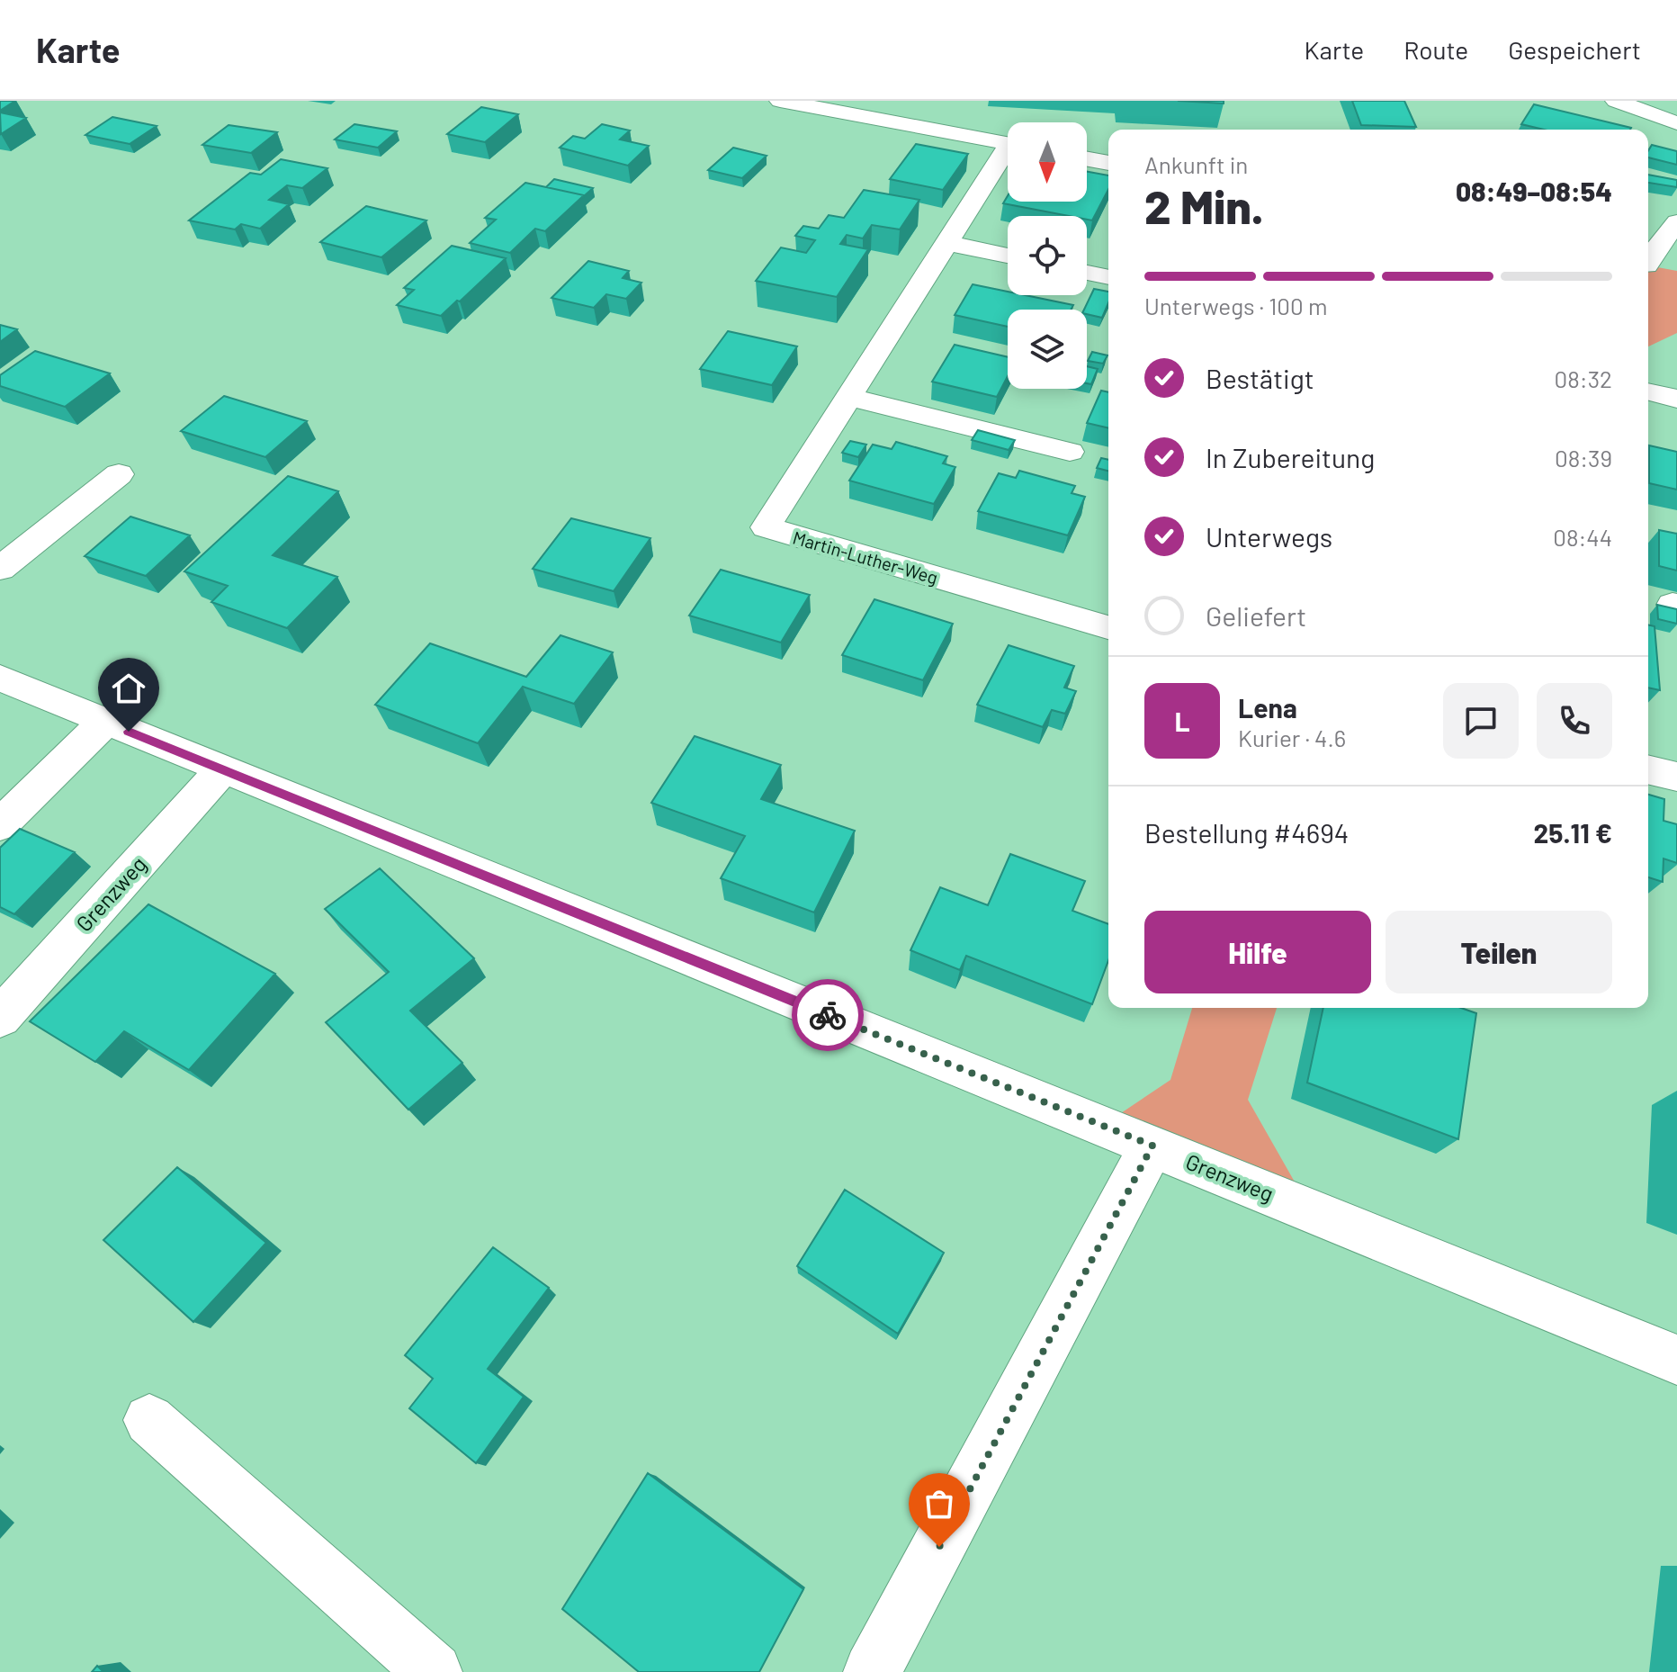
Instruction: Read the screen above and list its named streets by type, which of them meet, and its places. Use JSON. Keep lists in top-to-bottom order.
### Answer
{
  "streets": {
    "street": ["Martin-Luther-Weg", "Grenzweg"]
  },
  "north": "bottom",
  "page": {
    "header": "Karte",
    "nav": ["Karte", "Route", "Gespeichert"],
    "heading": ["2 Min.", "Ankunft in", "08:49–08:54"],
    "panel": [
      "Lena",
      "Kurier · 4.6",
      "Bestellung #4694",
      "25.11 €"
    ],
    "bar": "Unterwegs · 100 m",
    "list": [
      ["Bestätigt", "08:32"],
      ["In Zubereitung", "08:39"],
      ["Unterwegs", "08:44"],
      "Geliefert"
    ],
    "round": "L",
    "buttons": ["Hilfe", "Teilen"]
  }
}
